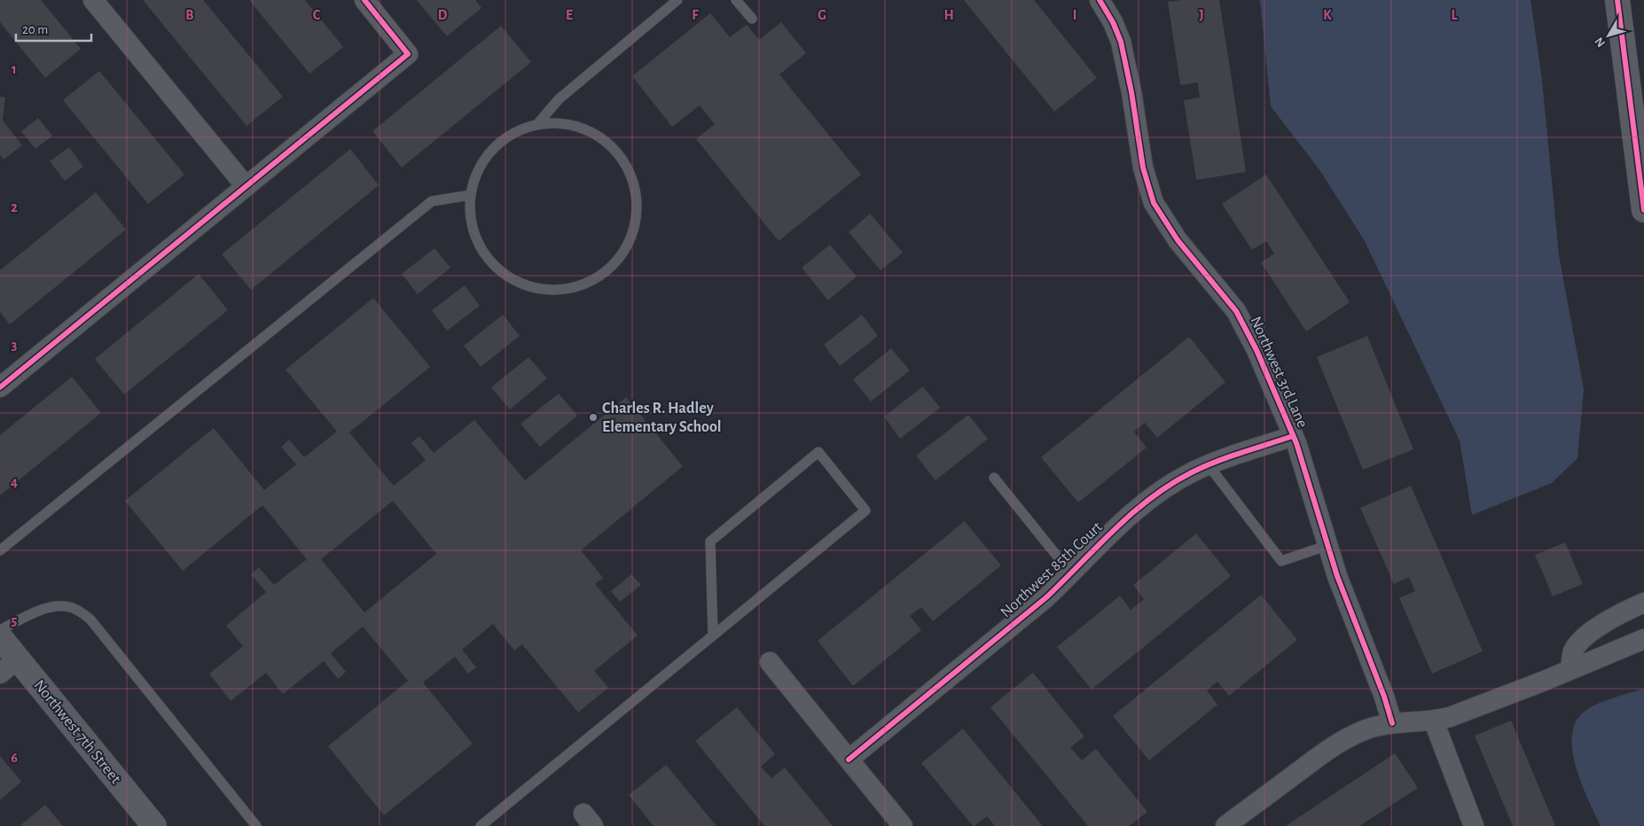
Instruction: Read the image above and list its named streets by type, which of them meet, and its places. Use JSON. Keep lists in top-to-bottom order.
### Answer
{
  "streets": {
    "street": ["Northwest 3rd Lane", "Northwest 85th Court", "Northwest 7th Street"]
  },
  "crossings": [
    ["Northwest 3rd Lane", "Northwest 85th Court"]
  ],
  "places": ["Charles R. Hadley Elementary School"],
  "scale_bar": "20 m",
  "north": "bottom left",
  "grid": {
    "columns": [
      "B",
      "C",
      "D",
      "E",
      "F",
      "G",
      "H",
      "I",
      "J",
      "K",
      "L"
    ],
    "rows": [
      "1",
      "2",
      "3",
      "4",
      "5",
      "6"
    ]
  }
}
